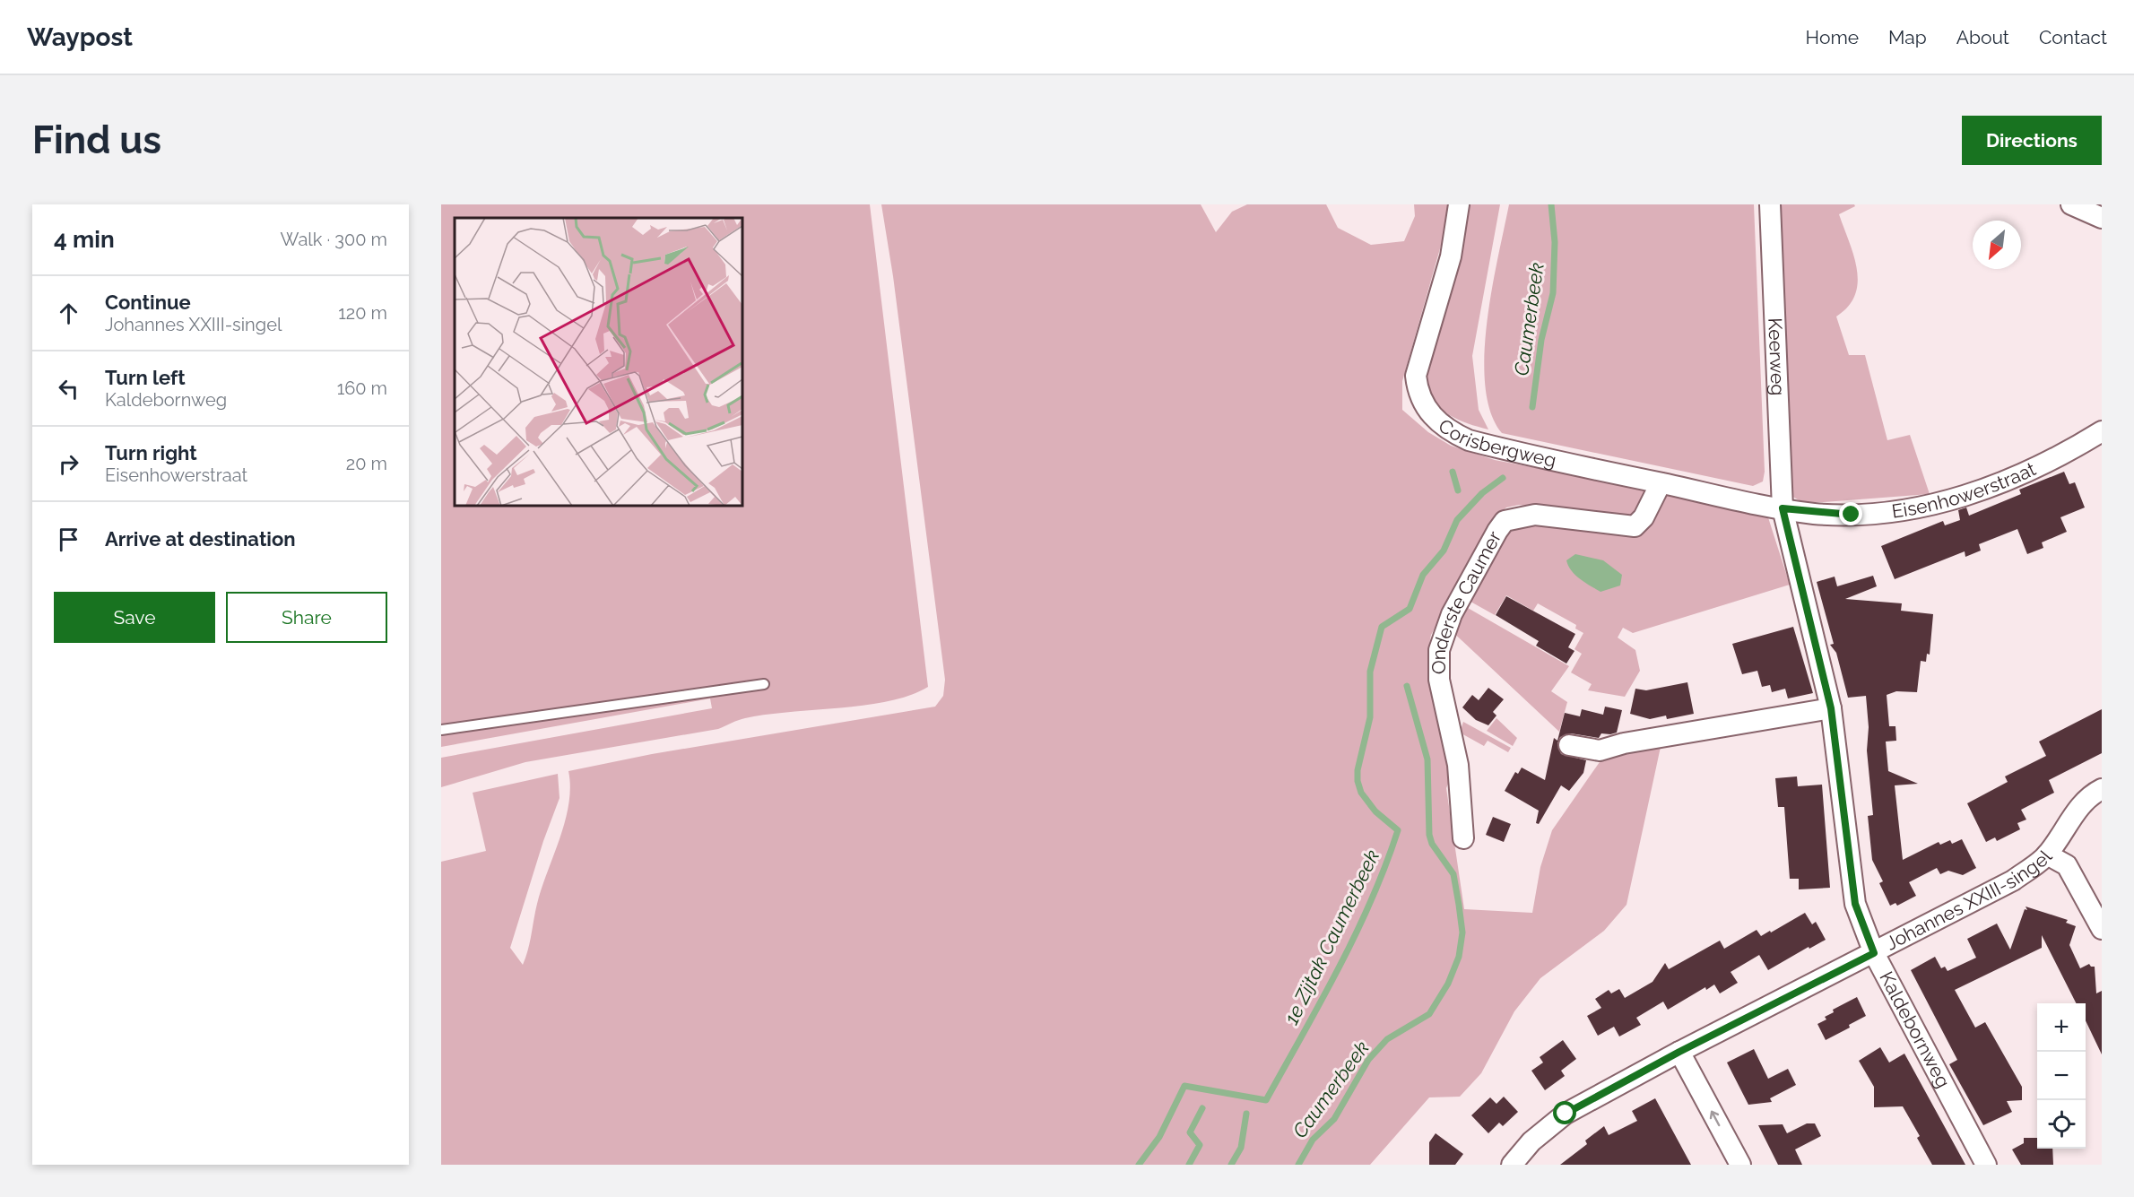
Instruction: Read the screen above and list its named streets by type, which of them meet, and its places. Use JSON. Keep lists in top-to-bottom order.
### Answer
{
  "streets": {
    "street": [
      "Keerweg",
      "Corisbergweg",
      "Eisenhowerstraat",
      "Onderste Caumer",
      "Johannes XXIII-singel",
      "Kaldebornweg"
    ]
  },
  "crossings": [
    ["Keerweg", "Corisbergweg"],
    ["Keerweg", "Eisenhowerstraat"],
    ["Keerweg", "Kaldebornweg"],
    ["Corisbergweg", "Eisenhowerstraat"],
    ["Corisbergweg", "Onderste Caumer"],
    ["Corisbergweg", "Kaldebornweg"],
    ["Eisenhowerstraat", "Kaldebornweg"],
    ["Johannes XXIII-singel", "Kaldebornweg"]
  ],
  "water": ["Caumerbeek", "1e Zijtak Caumerbeek"],
  "north": "bottom left",
  "page": {
    "header": "Waypost",
    "nav": [
      "Home",
      "Map",
      "About",
      "Contact"
    ],
    "buttons": [
      "Directions",
      ["Save", "Share"]
    ],
    "title": "Find us",
    "heading": ["4 min", "Walk · 300 m"],
    "list": [
      ["Continue", "Johannes XXIII-singel", "120 m"],
      ["Turn left", "Kaldebornweg", "160 m"],
      ["Turn right", "Eisenhowerstraat", "20 m"],
      "Arrive at destination"
    ],
    "map_buttons": ["+", "−"]
  }
}
